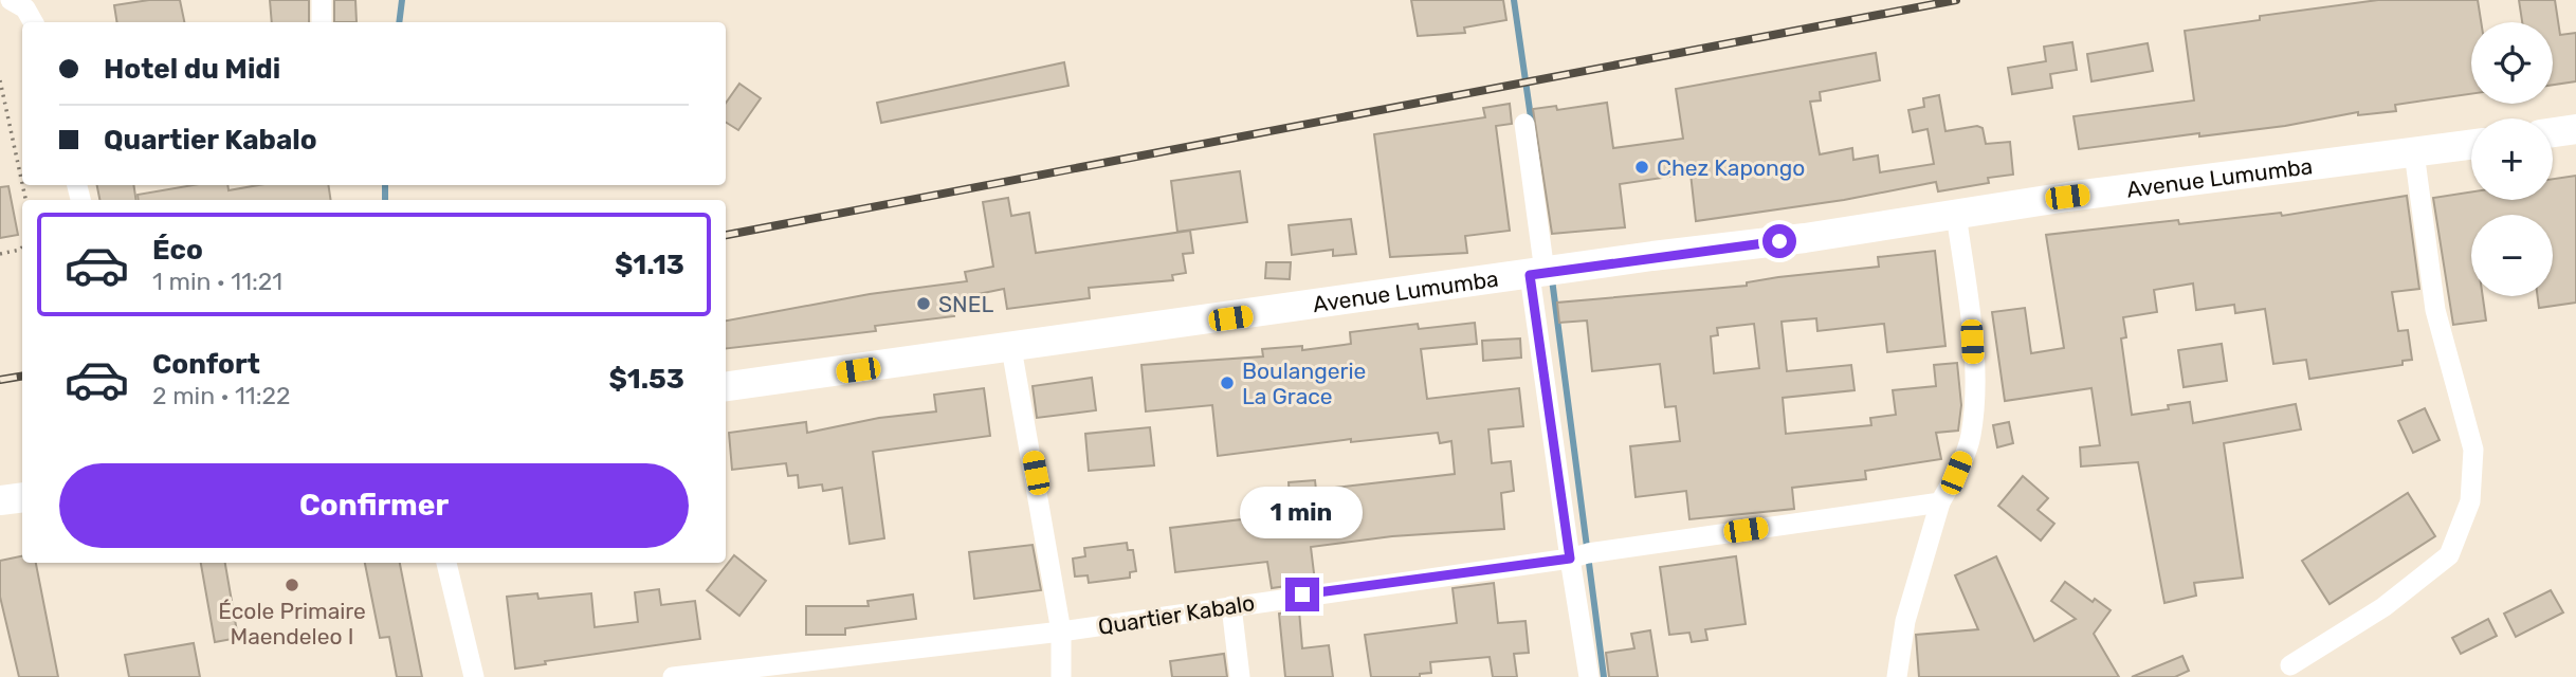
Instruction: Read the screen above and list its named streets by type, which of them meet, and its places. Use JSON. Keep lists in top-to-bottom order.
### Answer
{
  "streets": {
    "highway": ["Avenue Lumumba"],
    "street": ["Quartier Kabalo"]
  },
  "places": [
    "Chez Kapongo",
    "SNEL",
    "Boulangerie La Grace",
    "École Primaire Maendeleo I"
  ],
  "page": {
    "map_buttons": ["+", "−"],
    "banner": ["Hotel du Midi", "Quartier Kabalo"],
    "list": [
      {
        "name": "Éco",
        "note": "1 min · 11:21",
        "value": "$1.13"
      },
      {
        "name": "Confort",
        "note": "2 min · 11:22",
        "value": "$1.53"
      }
    ],
    "buttons": "Confirmer",
    "bubble": "1 min"
  }
}
